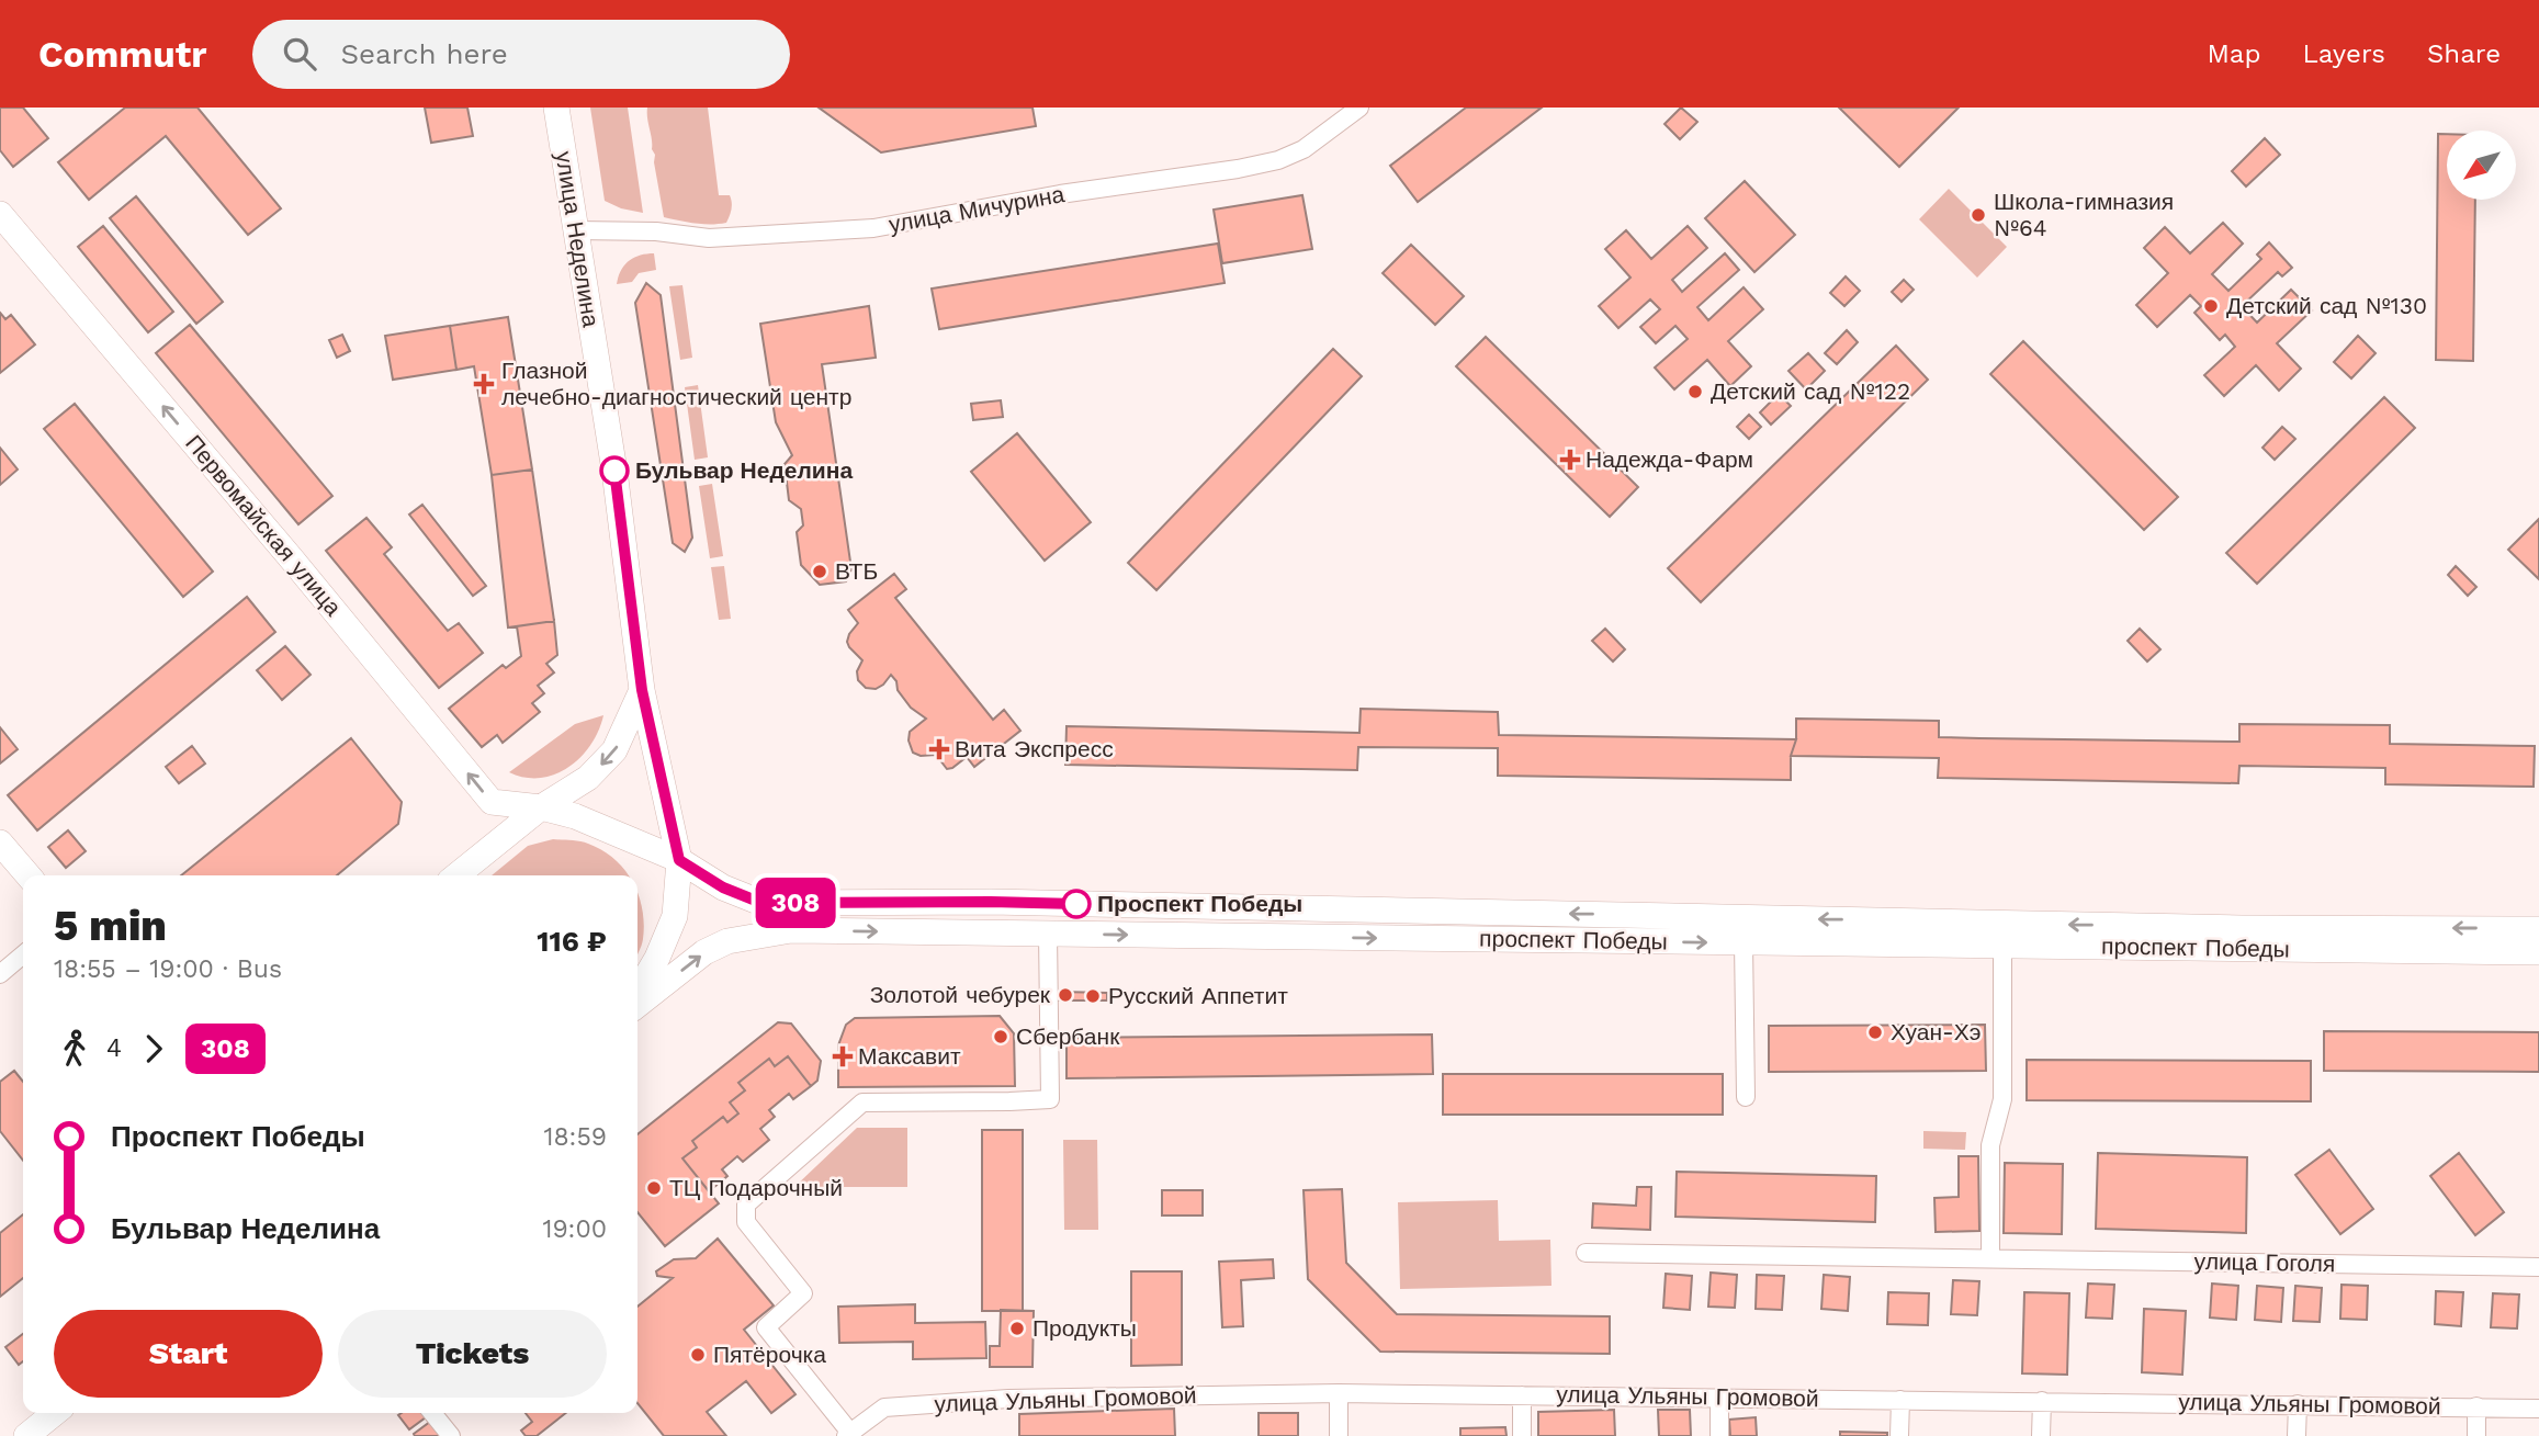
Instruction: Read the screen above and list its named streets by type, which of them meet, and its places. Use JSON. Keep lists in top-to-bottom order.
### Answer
{
  "streets": {
    "main road": ["улица Неделина", "Первомайская улица", "проспект Победы"],
    "street": ["улица Мичурина", "улица Гоголя", "улица Ульяны Громовой"]
  },
  "crossings": [
    ["улица Мичурина", "улица Неделина"],
    ["улица Неделина", "Первомайская улица"],
    ["улица Неделина", "проспект Победы"],
    ["Первомайская улица", "проспект Победы"]
  ],
  "one_way": ["Первомайская улица"],
  "places": {
    "other": [
      "Школа-гимназия №64",
      "Детский сад №130",
      "Детский сад №122",
      "Бульвар Неделина",
      "ВТБ",
      "Проспект Победы",
      "Золотой чебурек",
      "Русский Аппетит",
      "Хуан-Хэ",
      "Сбербанк",
      "ТЦ Подарочный",
      "Продукты",
      "Пятёрочка"
    ],
    "health": [
      "Глазной лечебно-диагностический центр",
      "Надежда-Фарм",
      "Вита Экспресс",
      "Максавит"
    ]
  },
  "lines": ["bus line 308"],
  "north": "bottom left",
  "page": {
    "header": "Commutr",
    "search": "Search here",
    "nav": ["Map", "Layers", "Share"],
    "on_map": "308",
    "heading": ["5 min", "18:55 – 19:00 · Bus", "116 ₽"],
    "legs": ["4", "308"],
    "list": [
      {
        "name": "Проспект Победы",
        "value": "18:59"
      },
      {
        "name": "Бульвар Неделина",
        "value": "19:00"
      }
    ],
    "buttons": ["Start", "Tickets"]
  }
}
